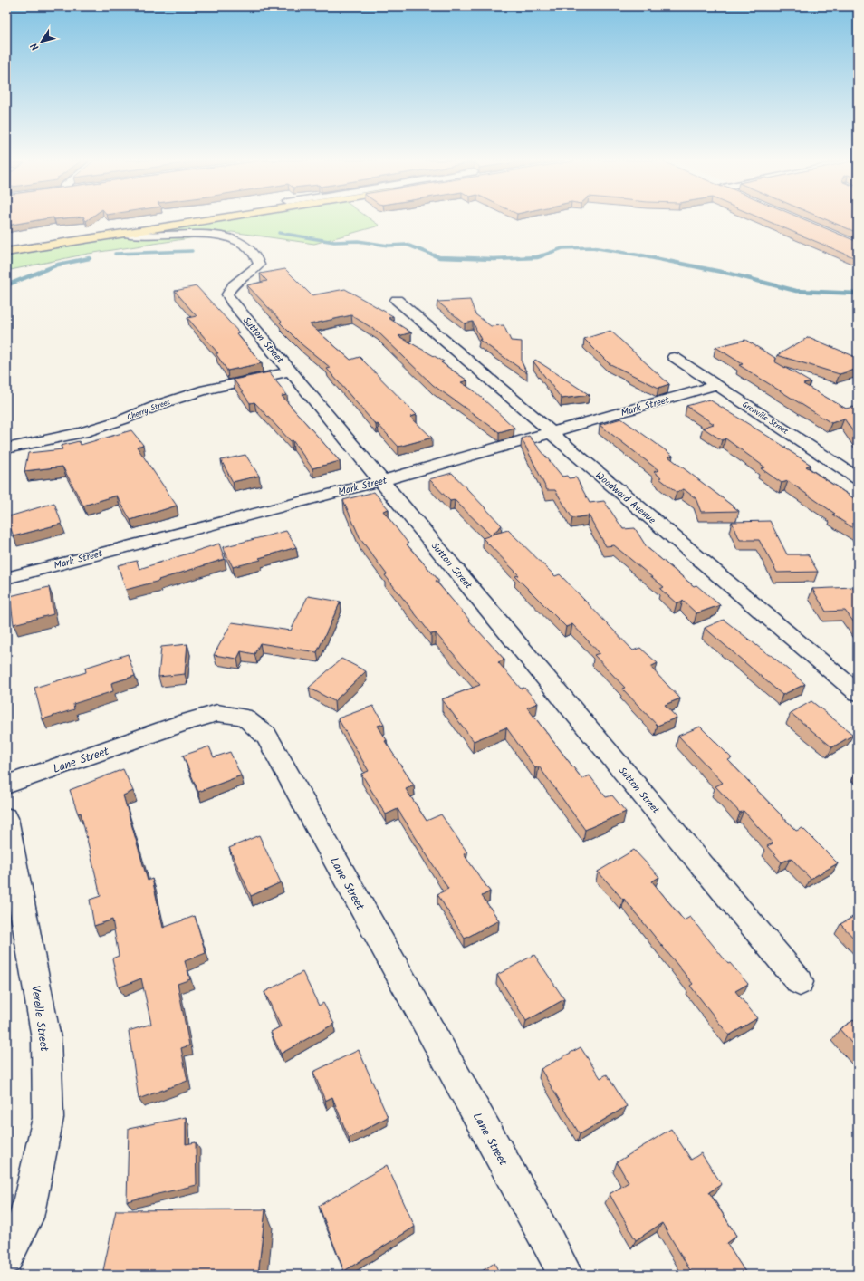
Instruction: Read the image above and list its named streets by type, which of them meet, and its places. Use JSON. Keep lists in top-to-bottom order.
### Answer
{
  "streets": {
    "street": [
      "Sutton Street",
      "Mark Street",
      "Cherry Street",
      "Grenville Street",
      "Woodward Avenue",
      "Lane Street",
      "Verelle Street"
    ]
  },
  "crossings": [
    ["Sutton Street", "Mark Street"],
    ["Sutton Street", "Cherry Street"],
    ["Mark Street", "Grenville Street"],
    ["Mark Street", "Woodward Avenue"]
  ],
  "north": "bottom left"
}
